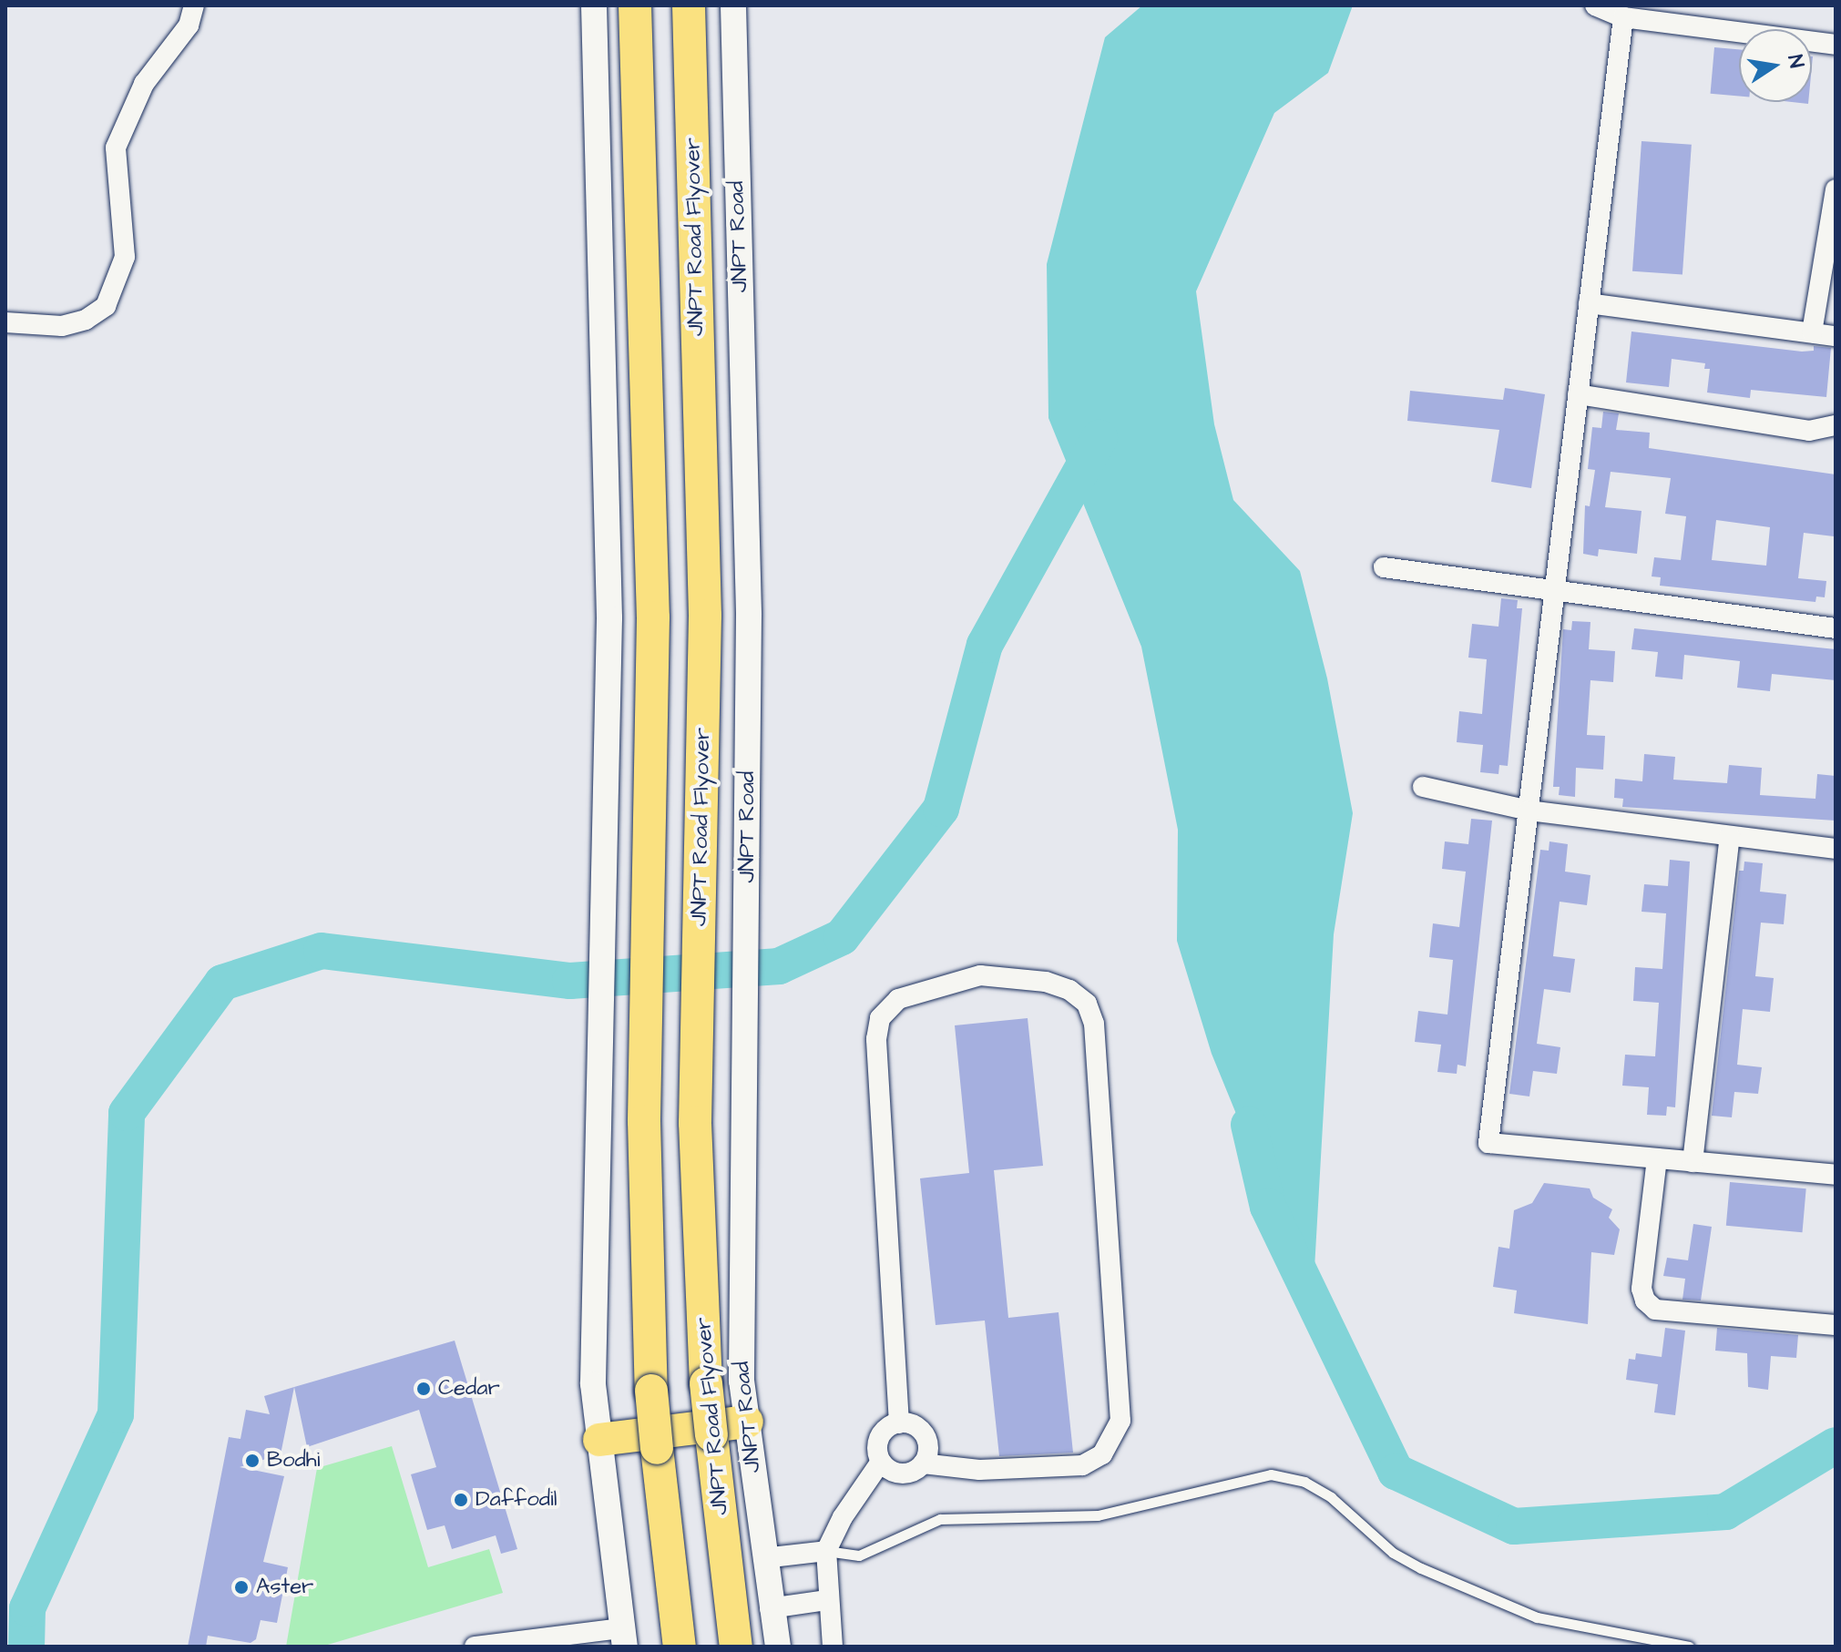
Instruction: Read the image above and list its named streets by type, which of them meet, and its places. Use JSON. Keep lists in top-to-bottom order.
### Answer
{
  "streets": {
    "highway": ["JNPT Road Flyover"],
    "street": ["JNPT Road"]
  },
  "places": [
    "Cedar",
    "Bodhi",
    "Daffodil",
    "Aster"
  ],
  "north": "right"
}
